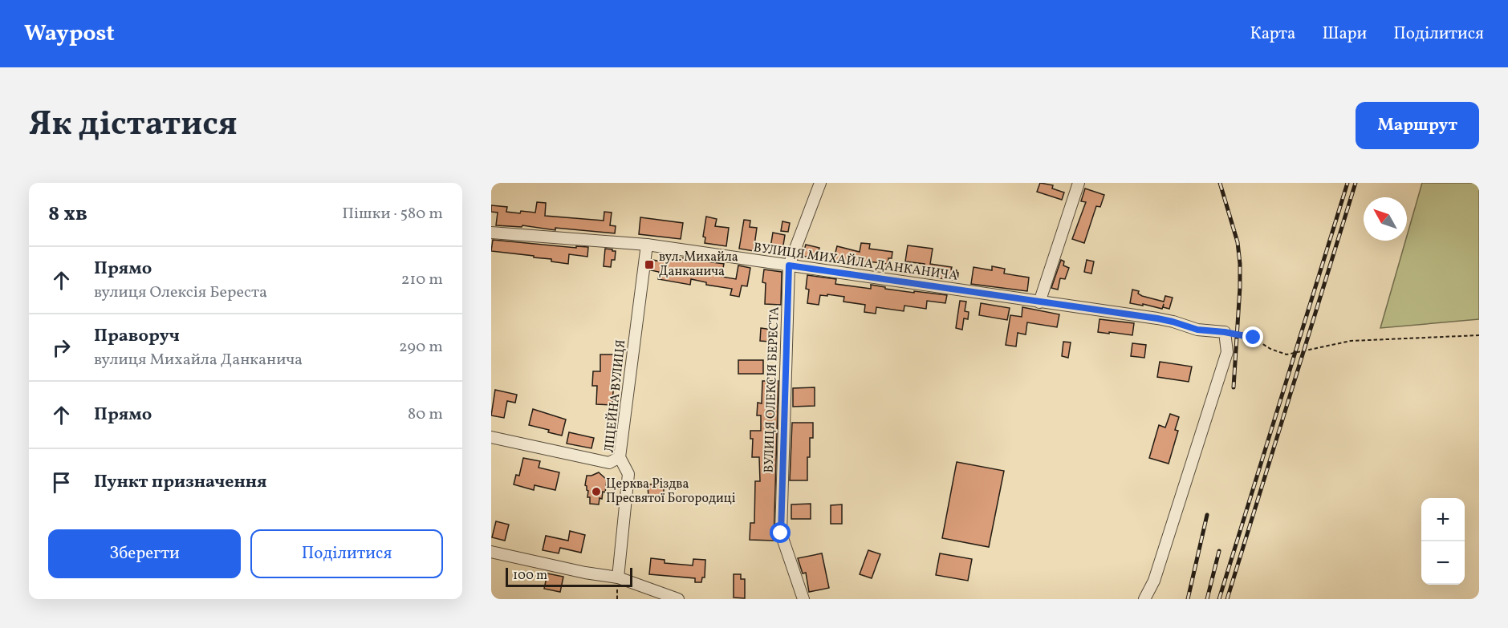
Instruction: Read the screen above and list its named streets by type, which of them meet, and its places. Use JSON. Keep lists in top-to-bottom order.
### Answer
{
  "streets": {
    "street": ["ВУЛИЦЯ МИХАЙЛА ДАНКАНИЧА", "ВУЛИЦЯ ОЛЕКСІЯ БЕРЕСТА", "ЛІЦЕЙНА ВУЛИЦЯ"]
  },
  "crossings": [
    ["ВУЛИЦЯ МИХАЙЛА ДАНКАНИЧА", "ВУЛИЦЯ ОЛЕКСІЯ БЕРЕСТА"],
    ["ВУЛИЦЯ МИХАЙЛА ДАНКАНИЧА", "ЛІЦЕЙНА ВУЛИЦЯ"]
  ],
  "places": {
    "transit": ["вул. Михайла Данканича"],
    "other": ["Церква Різдва Пресвятої Богородиці"]
  },
  "scale_bar": "100 m",
  "north": "top left",
  "page": {
    "header": "Waypost",
    "nav": ["Карта", "Шари", "Поділитися"],
    "title": "Як дістатися",
    "buttons": [
      "Маршрут",
      ["Зберегти", "Поділитися"]
    ],
    "heading": ["8 хв", "Пішки · 580 m"],
    "list": [
      ["Прямо", "вулиця Олексія Береста", "210 m"],
      ["Праворуч", "вулиця Михайла Данканича", "290 m"],
      ["Прямо", "80 m"],
      "Пункт призначення"
    ],
    "map_buttons": ["+", "−"],
    "scale": "100 m"
  }
}
